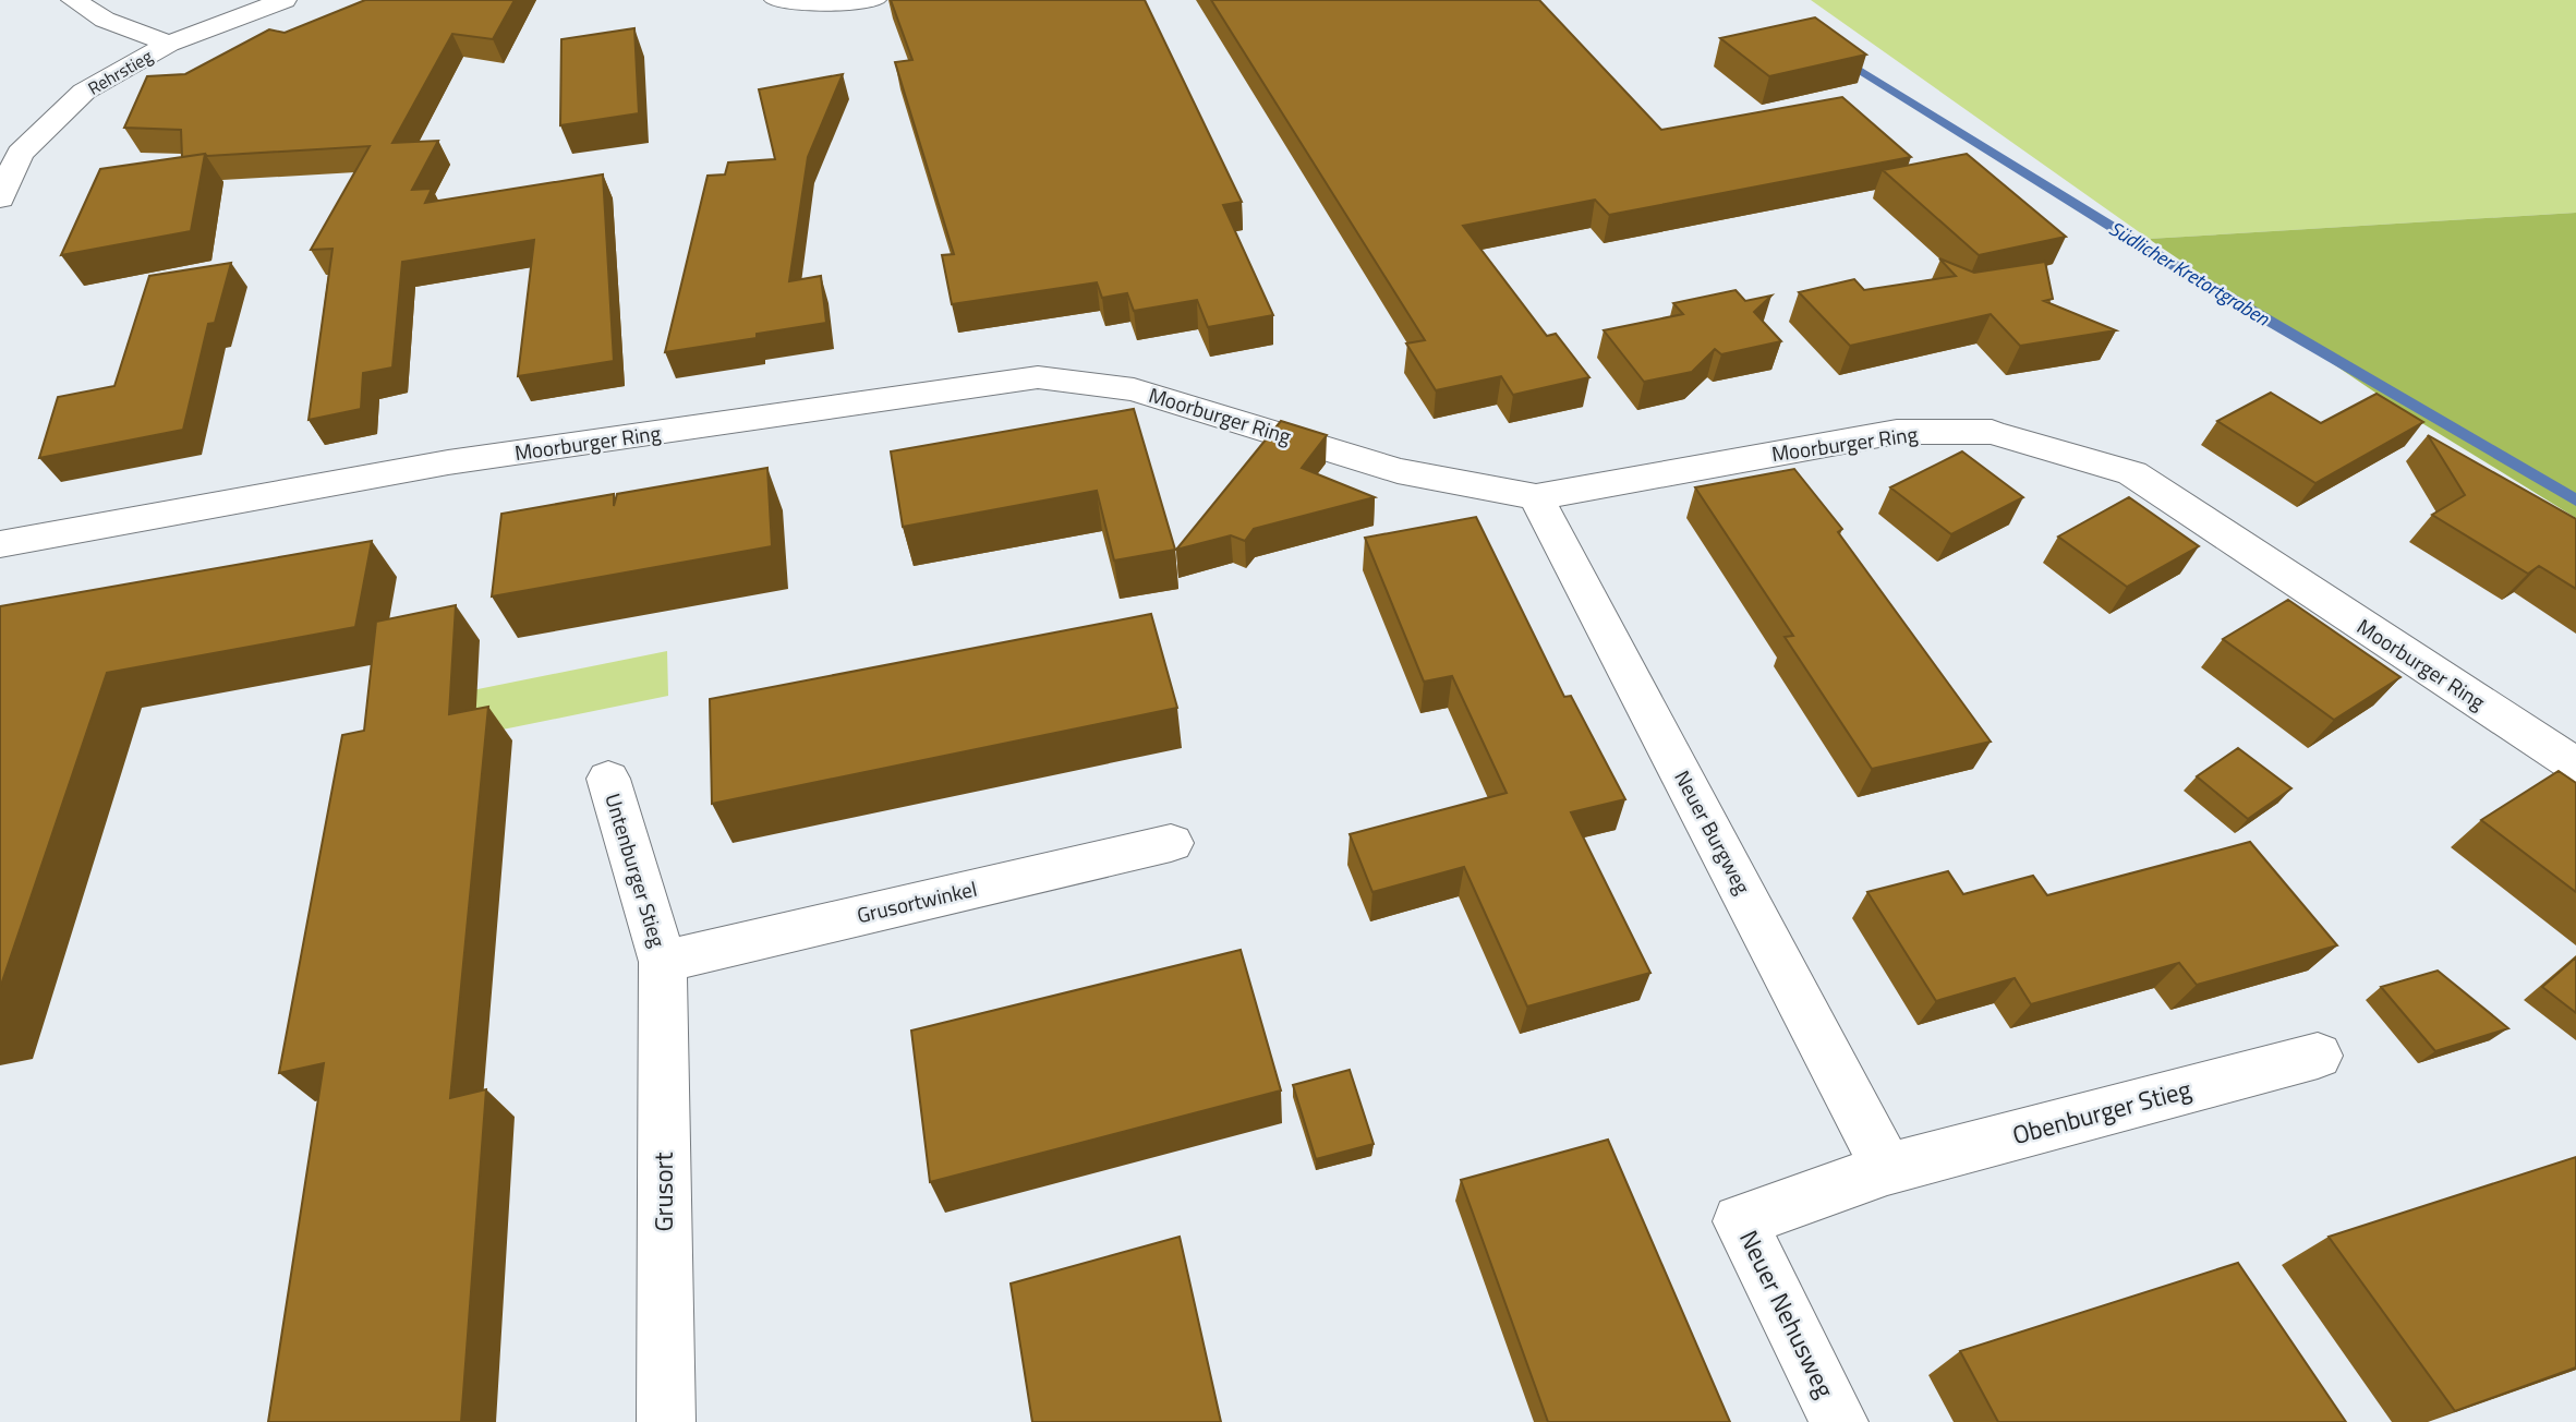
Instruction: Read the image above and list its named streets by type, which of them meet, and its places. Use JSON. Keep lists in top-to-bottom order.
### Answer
{
  "streets": {
    "street": [
      "Rehrstieg",
      "Moorburger Ring",
      "Neuer Burgweg",
      "Untenburger Stieg",
      "Grusortwinkel",
      "Obenburger Stieg",
      "Grusort",
      "Neuer Nehusweg"
    ]
  },
  "crossings": [
    ["Moorburger Ring", "Neuer Burgweg"],
    ["Neuer Burgweg", "Obenburger Stieg"],
    ["Neuer Burgweg", "Neuer Nehusweg"],
    ["Untenburger Stieg", "Grusortwinkel"],
    ["Untenburger Stieg", "Grusort"],
    ["Grusortwinkel", "Grusort"],
    ["Obenburger Stieg", "Neuer Nehusweg"]
  ],
  "water": ["Südlicher Kretortgraben"]
}
